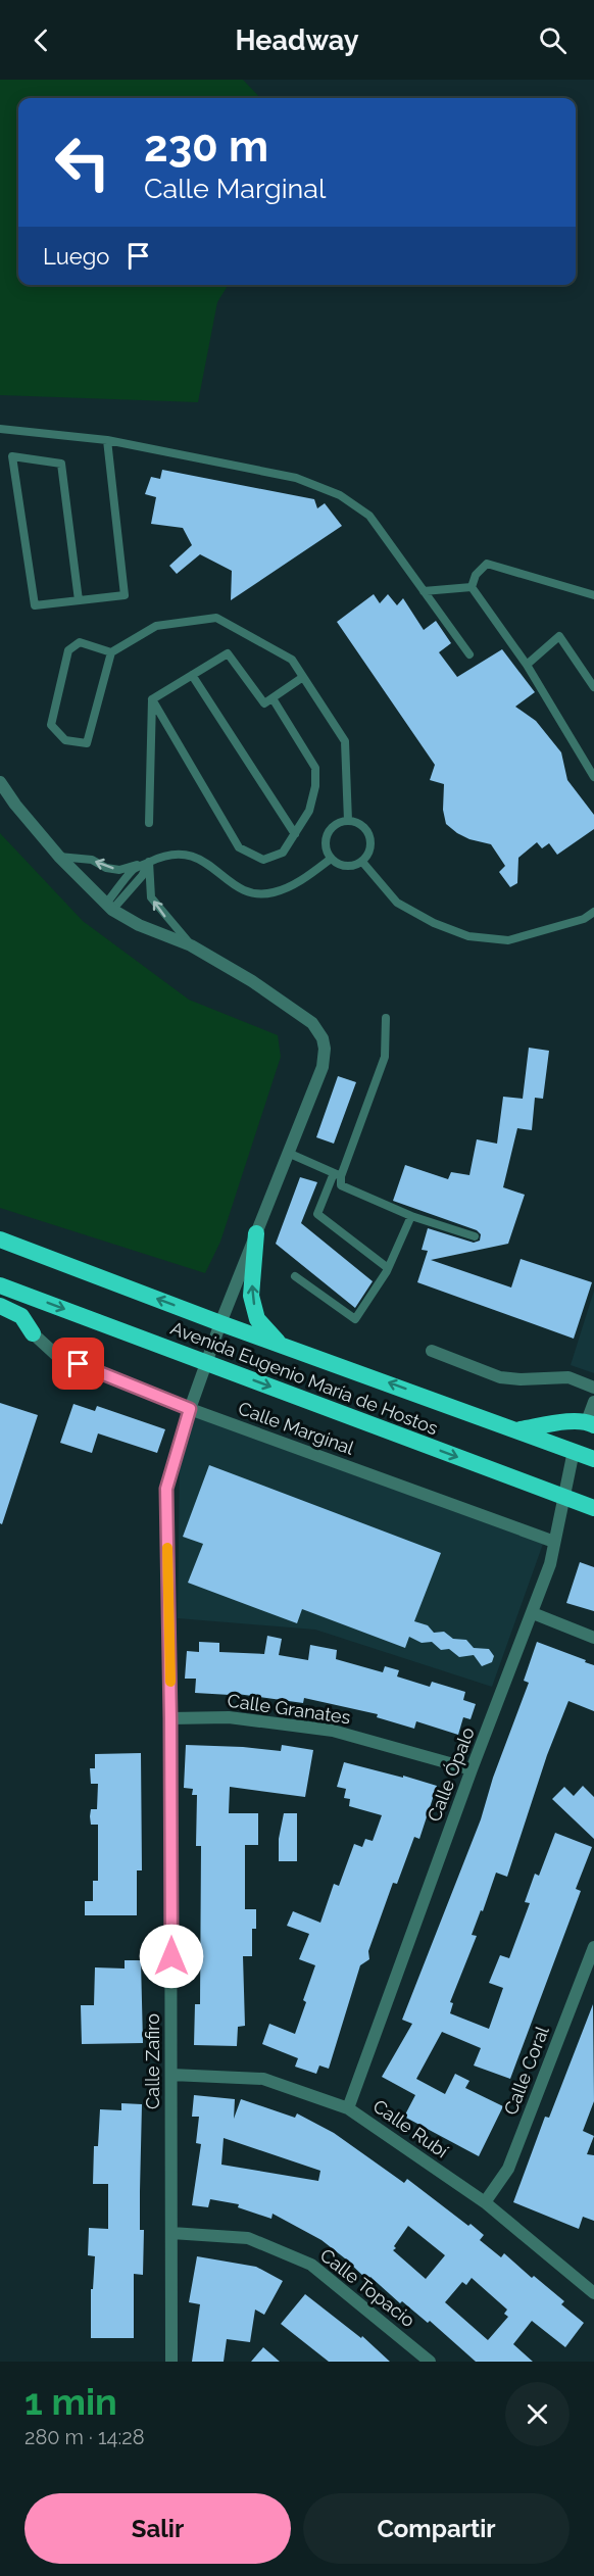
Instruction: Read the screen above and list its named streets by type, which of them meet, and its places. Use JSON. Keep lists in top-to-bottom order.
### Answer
{
  "streets": {
    "highway": ["Avenida Eugenio María de Hostos"],
    "street": [
      "Calle Marginal",
      "Calle Granates",
      "Calle Ópalo",
      "Calle Zafiro",
      "Calle Coral",
      "Calle Rubí",
      "Calle Topacio"
    ]
  },
  "crossings": [
    ["Avenida Eugenio María de Hostos", "Calle Ópalo"],
    ["Avenida Eugenio María de Hostos", "Calle Zafiro"],
    ["Calle Marginal", "Calle Ópalo"],
    ["Calle Marginal", "Calle Zafiro"],
    ["Calle Granates", "Calle Ópalo"],
    ["Calle Granates", "Calle Zafiro"],
    ["Calle Ópalo", "Calle Rubí"],
    ["Calle Zafiro", "Calle Rubí"],
    ["Calle Zafiro", "Calle Topacio"],
    ["Calle Coral", "Calle Rubí"]
  ],
  "page": {
    "header": "Headway",
    "turn": ["230 m", "Calle Marginal"],
    "then": "Luego",
    "heading": ["1 min", "280 m · 14:28"],
    "buttons": ["Salir", "Compartir"]
  }
}
